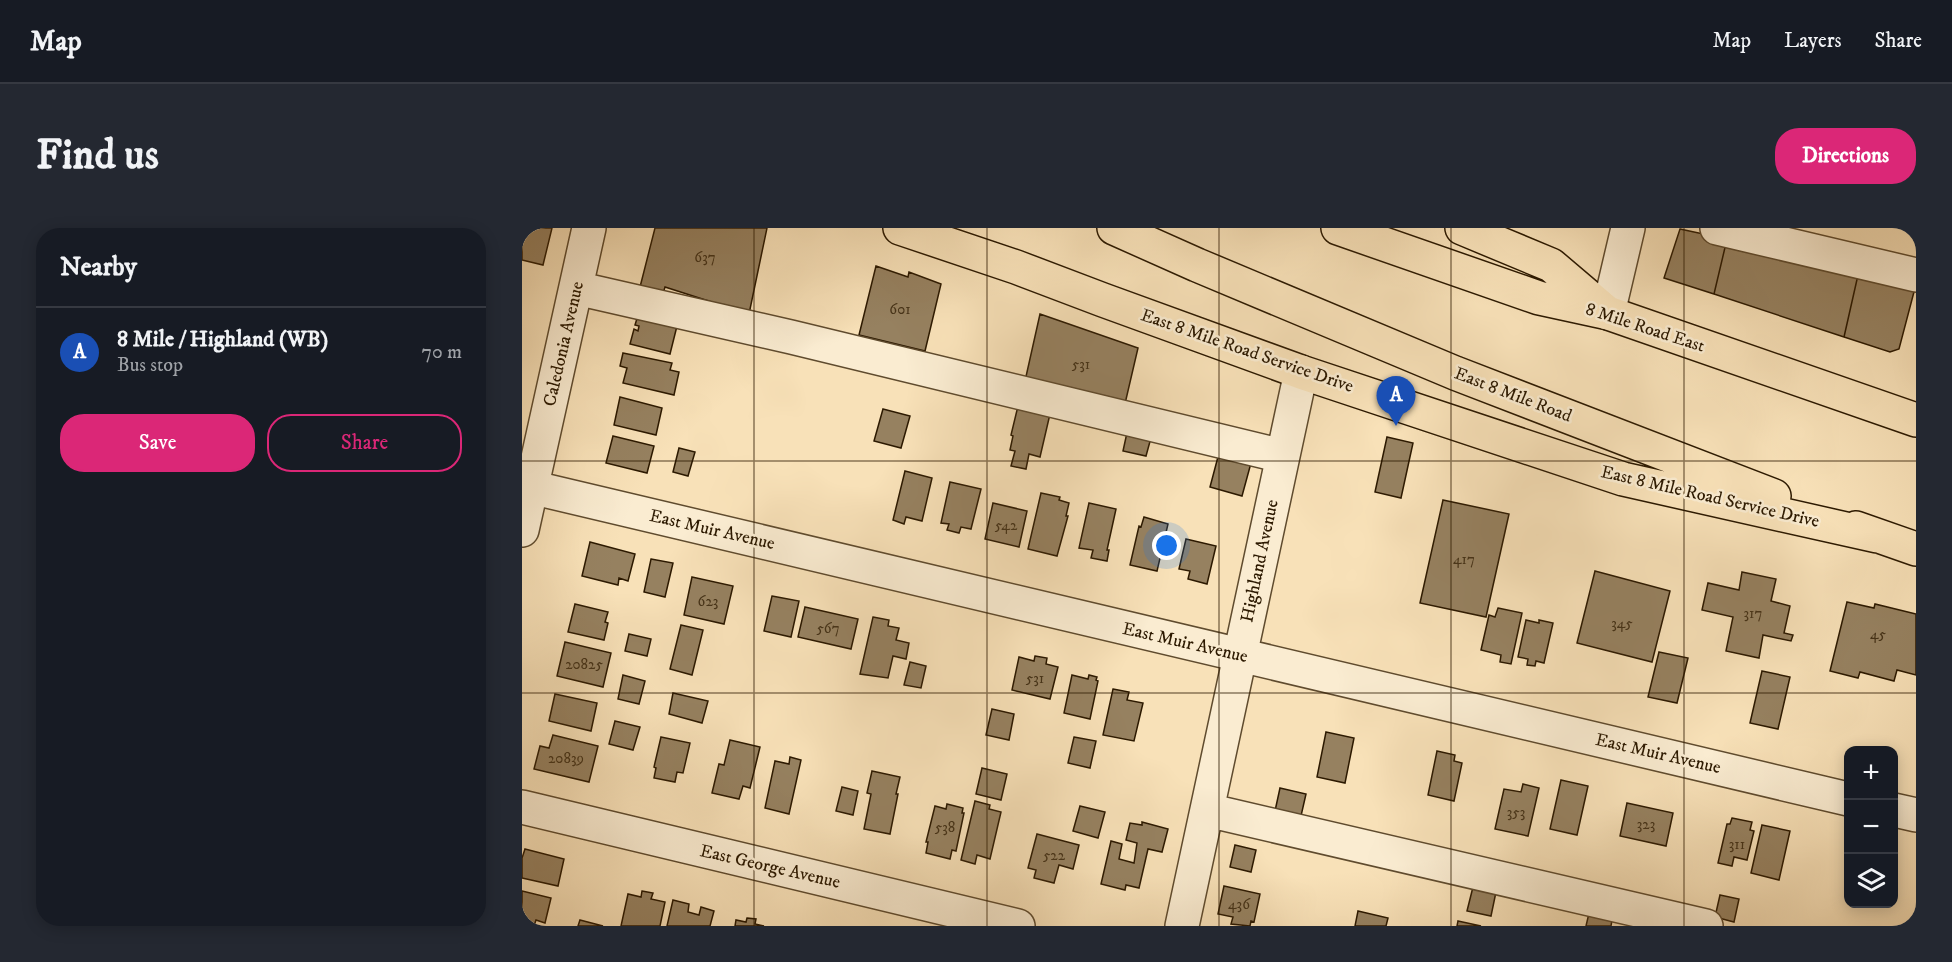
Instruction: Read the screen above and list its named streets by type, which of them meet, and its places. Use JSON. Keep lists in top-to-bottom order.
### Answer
{
  "streets": {
    "highway": ["8 Mile Road East", "East 8 Mile Road Service Drive", "East 8 Mile Road"],
    "street": [
      "Caledonia Avenue",
      "East Muir Avenue",
      "Highland Avenue",
      "East George Avenue"
    ]
  },
  "crossings": [
    ["Caledonia Avenue", "East Muir Avenue"],
    ["East 8 Mile Road Service Drive", "East 8 Mile Road"],
    ["East 8 Mile Road Service Drive", "Highland Avenue"],
    ["East Muir Avenue", "Highland Avenue"]
  ],
  "house_numbers": [
    "637",
    "601",
    "531",
    "542",
    "417",
    "623",
    "317",
    "345",
    "567",
    "45",
    "20825",
    "531",
    "20839",
    "353",
    "323",
    "538",
    "311",
    "522",
    "436"
  ],
  "page": {
    "header": "Map",
    "nav": ["Map", "Layers", "Share"],
    "buttons": [
      "Directions",
      ["Save", "Share"]
    ],
    "title": "Find us",
    "heading": "Nearby",
    "list": [
      {
        "mark": "A",
        "name": "8 Mile / Highland (WB)",
        "note": "Bus stop",
        "value": "70 m"
      }
    ],
    "pins": "A",
    "map_buttons": ["+", "−"]
  }
}
